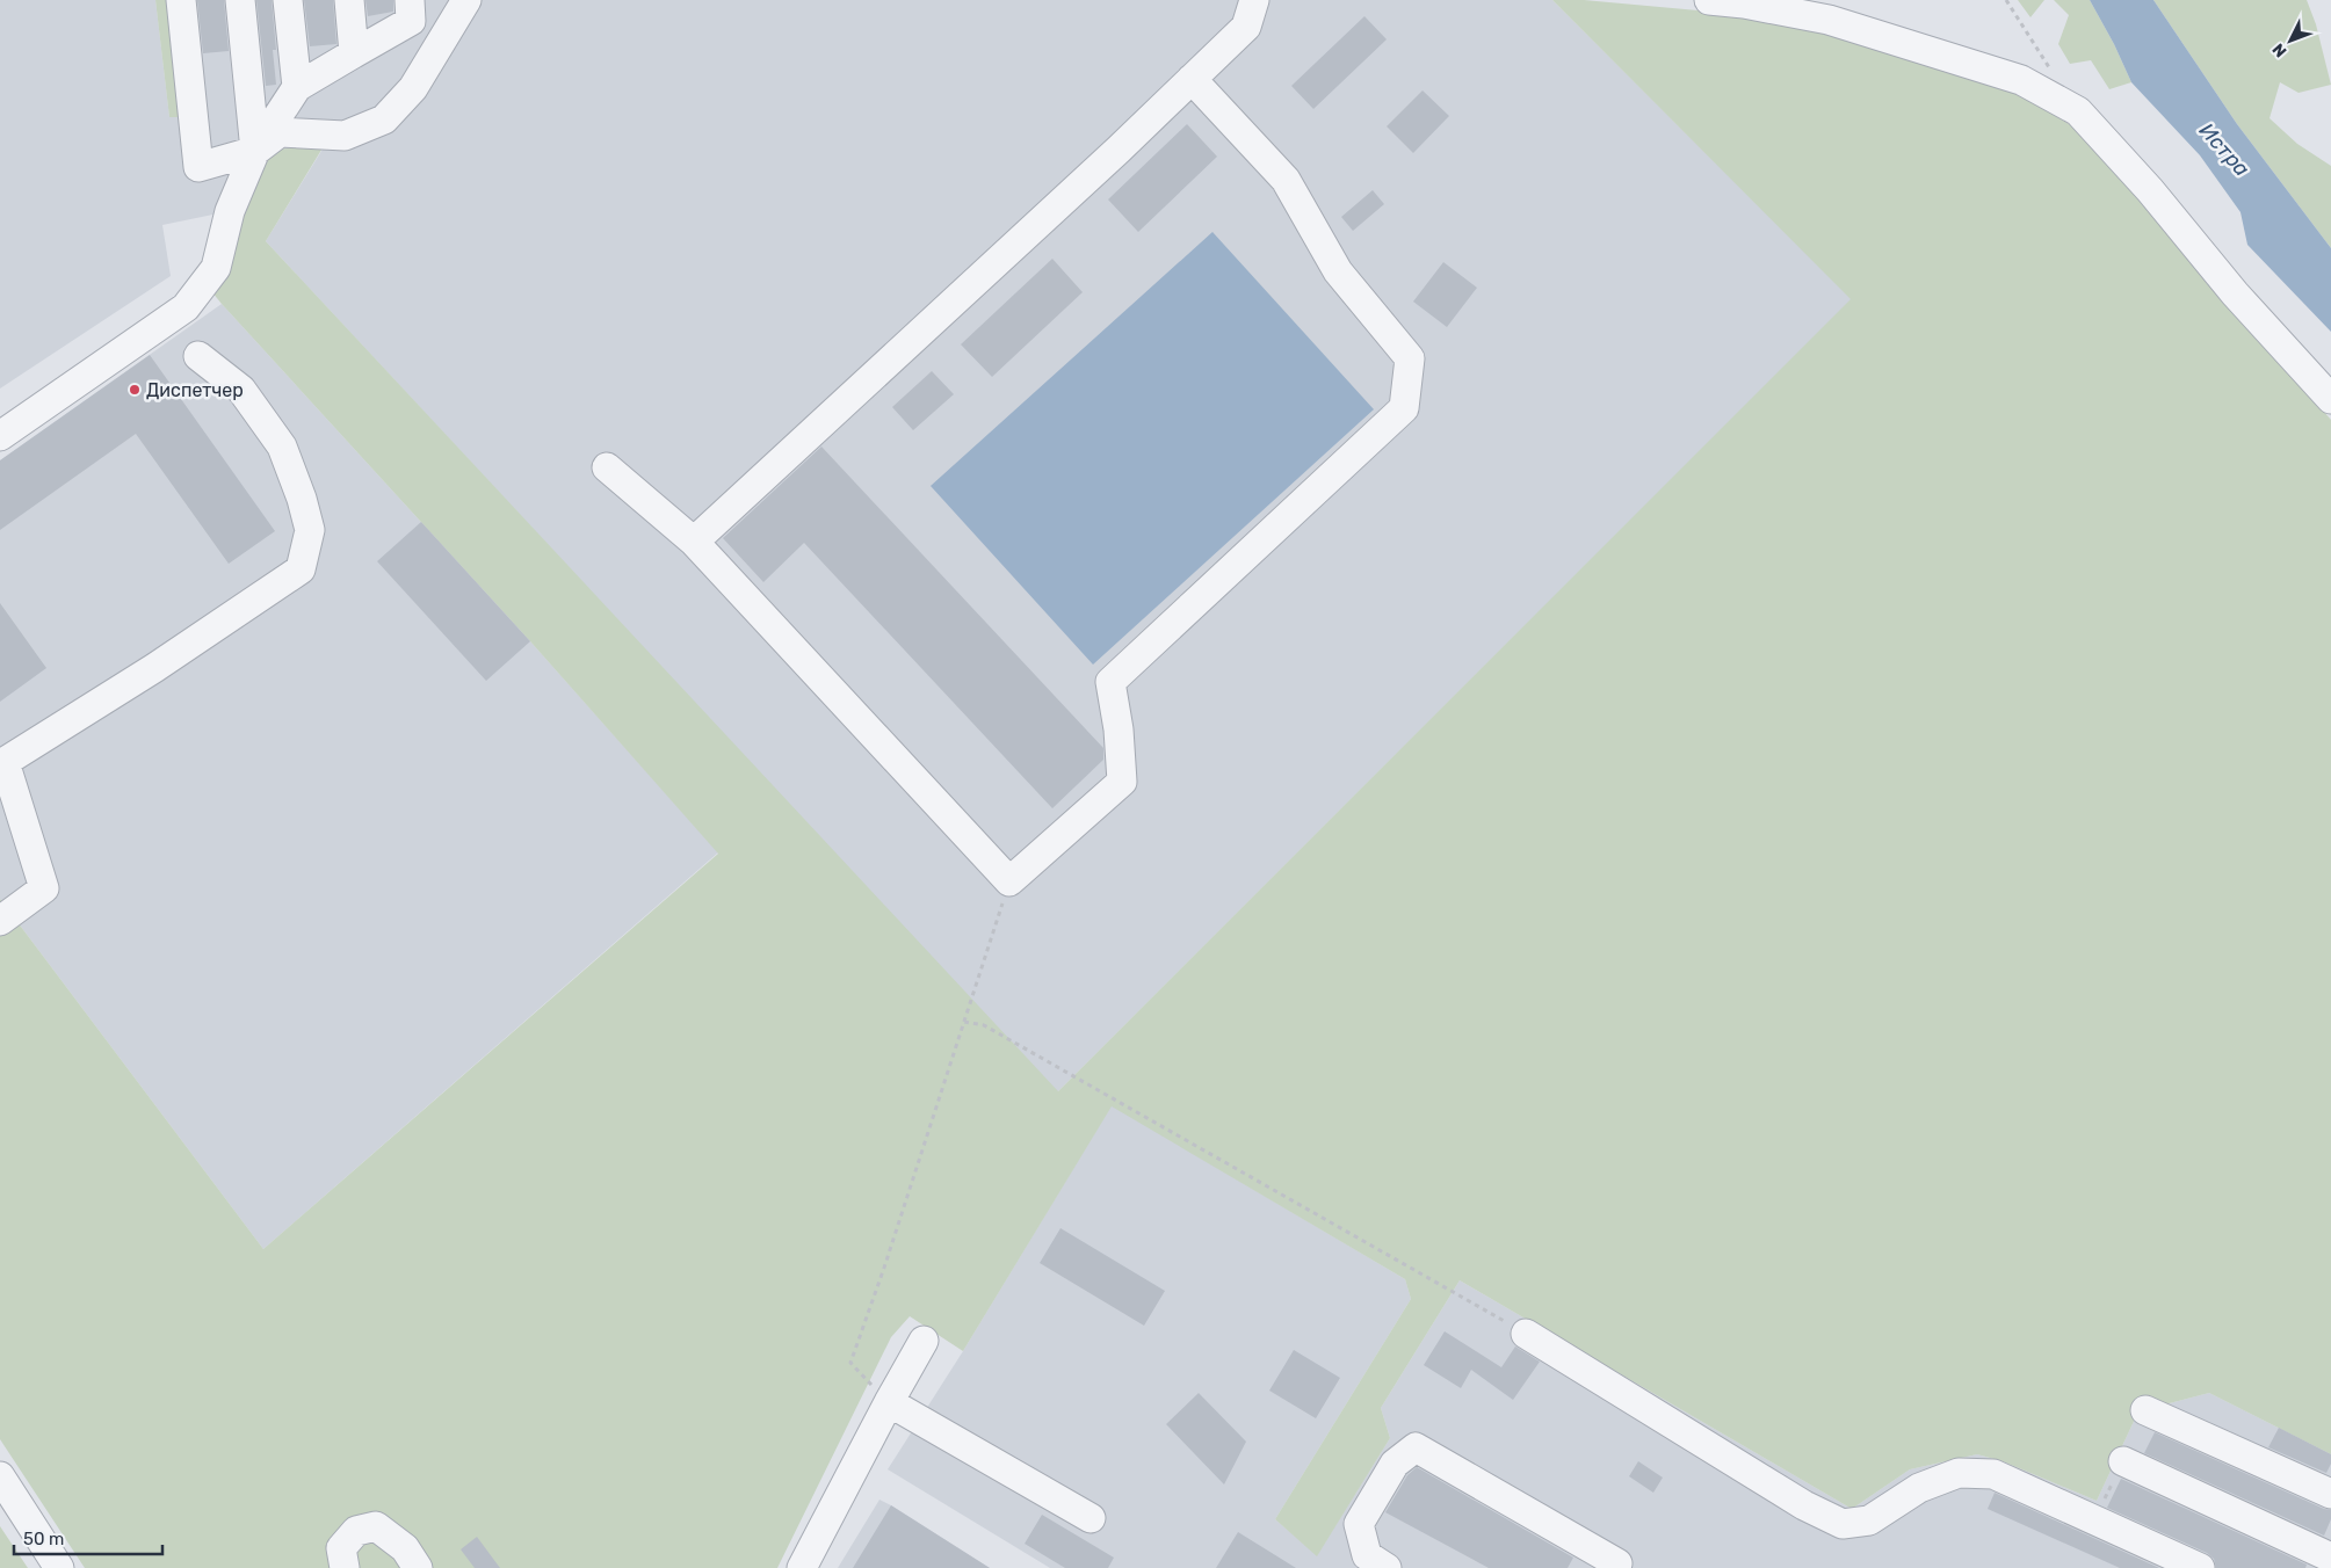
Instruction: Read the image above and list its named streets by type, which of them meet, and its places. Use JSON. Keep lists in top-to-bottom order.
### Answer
{
  "water": ["Истра"],
  "places": ["Диспетчер"],
  "scale_bar": "50 m",
  "north": "bottom left"
}
